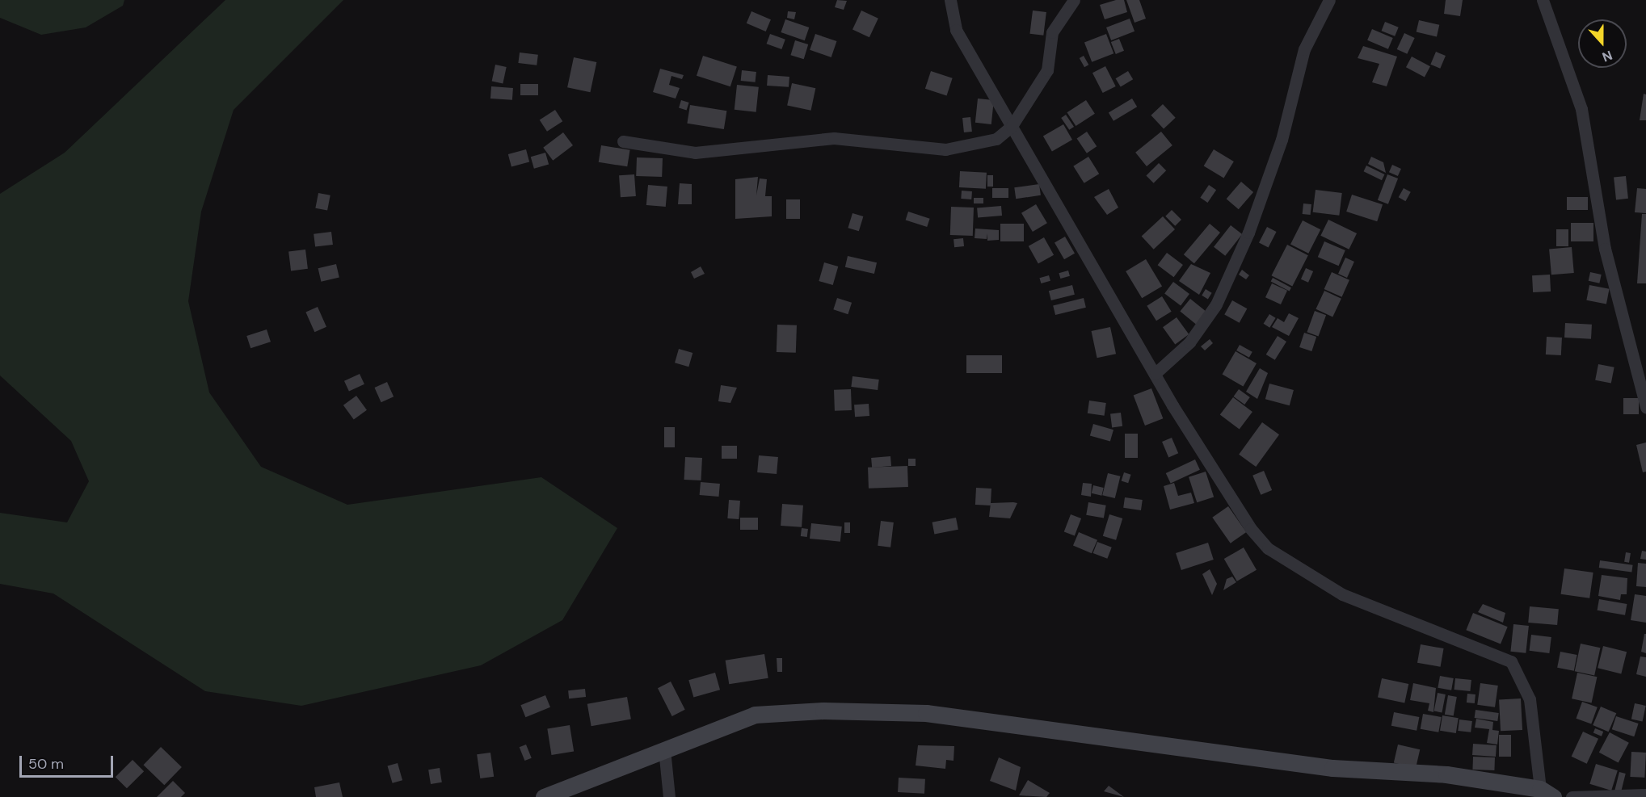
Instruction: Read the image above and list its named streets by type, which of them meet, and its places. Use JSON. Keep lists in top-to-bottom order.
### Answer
{
  "scale_bar": "50 m",
  "north": "bottom"
}
